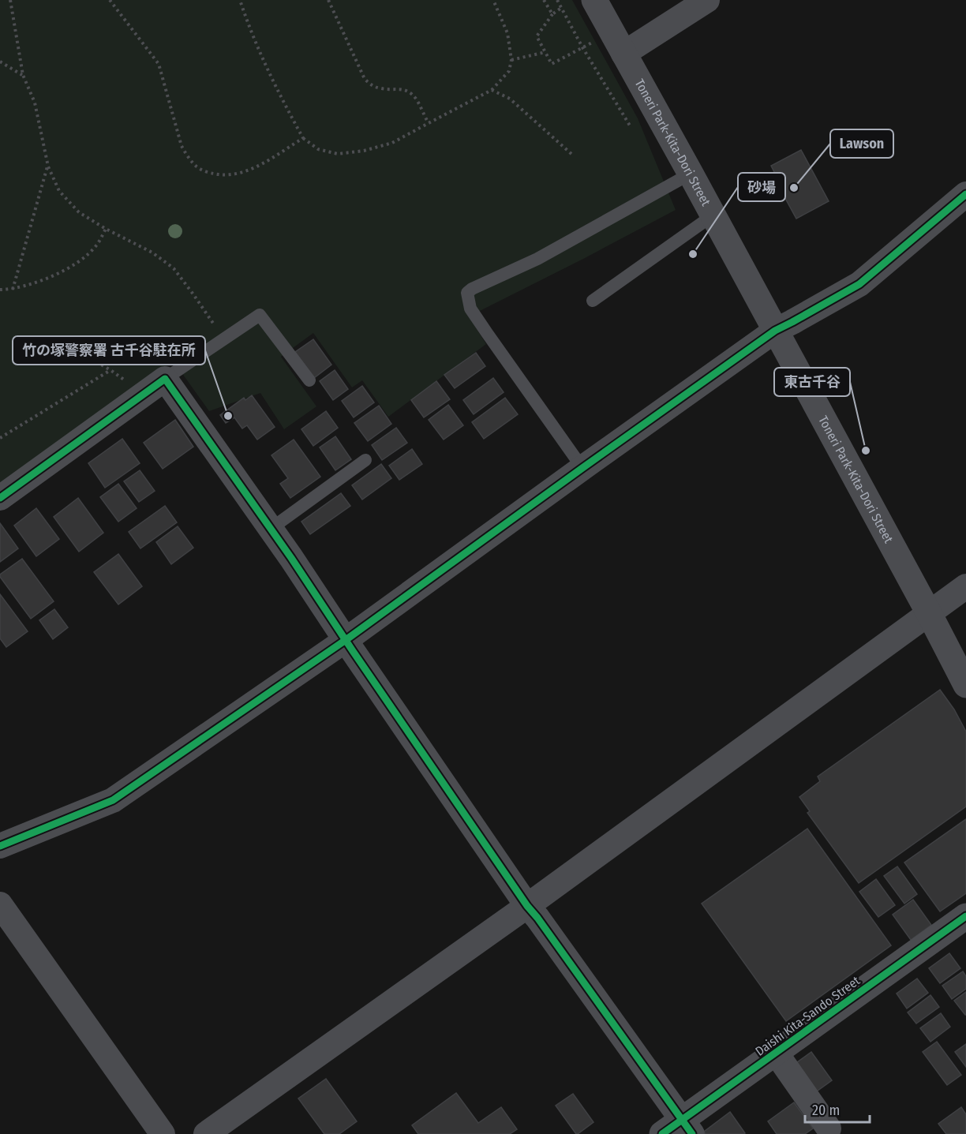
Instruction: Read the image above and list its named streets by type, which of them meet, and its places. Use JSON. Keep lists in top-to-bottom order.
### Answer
{
  "streets": {
    "street": ["Toneri Park-Kita-Dori Street", "Daishi Kita-Sando Street"]
  },
  "places": [
    "Lawson",
    "砂場",
    "竹の塚警察署 古千谷駐在所",
    "東古千谷"
  ],
  "scale_bar": "20 m"
}
